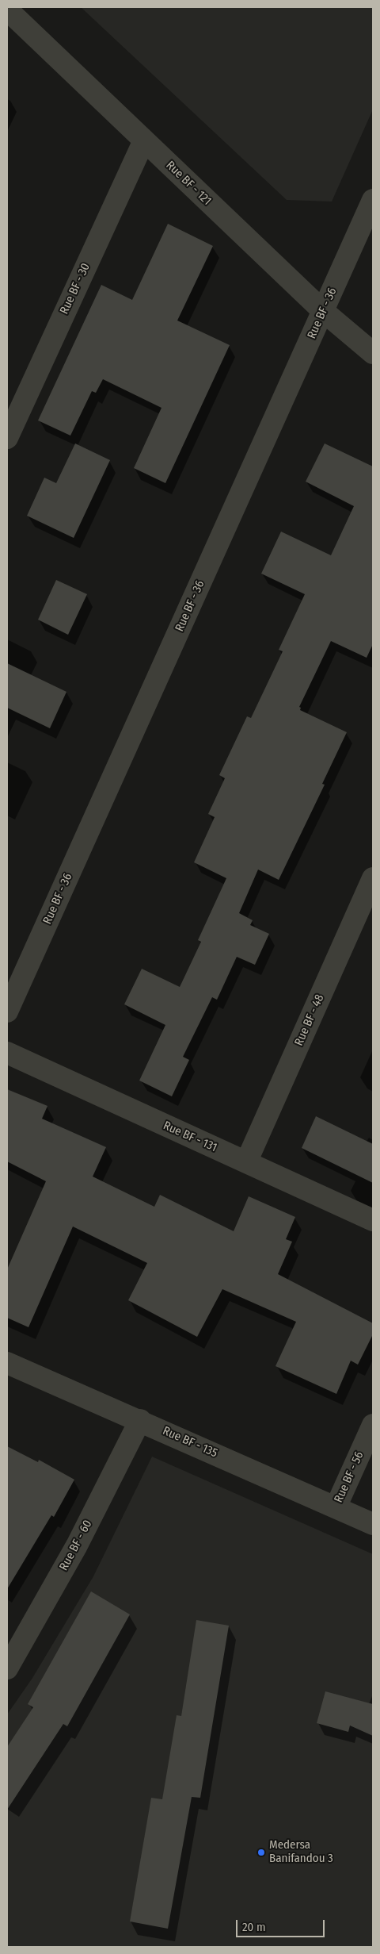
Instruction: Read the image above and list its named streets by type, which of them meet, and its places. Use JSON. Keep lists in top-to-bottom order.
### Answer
{
  "streets": {
    "street": [
      "Rue BF - 121",
      "Rue BF - 30",
      "Rue BF - 36",
      "Rue BF - 48",
      "Rue BF - 131",
      "Rue BF - 135",
      "Rue BF - 56",
      "Rue BF - 60"
    ]
  },
  "crossings": [
    ["Rue BF - 121", "Rue BF - 30"],
    ["Rue BF - 121", "Rue BF - 36"],
    ["Rue BF - 48", "Rue BF - 131"],
    ["Rue BF - 135", "Rue BF - 56"],
    ["Rue BF - 135", "Rue BF - 60"]
  ],
  "places": ["Medersa Banifandou 3"],
  "scale_bar": "20 m"
}
